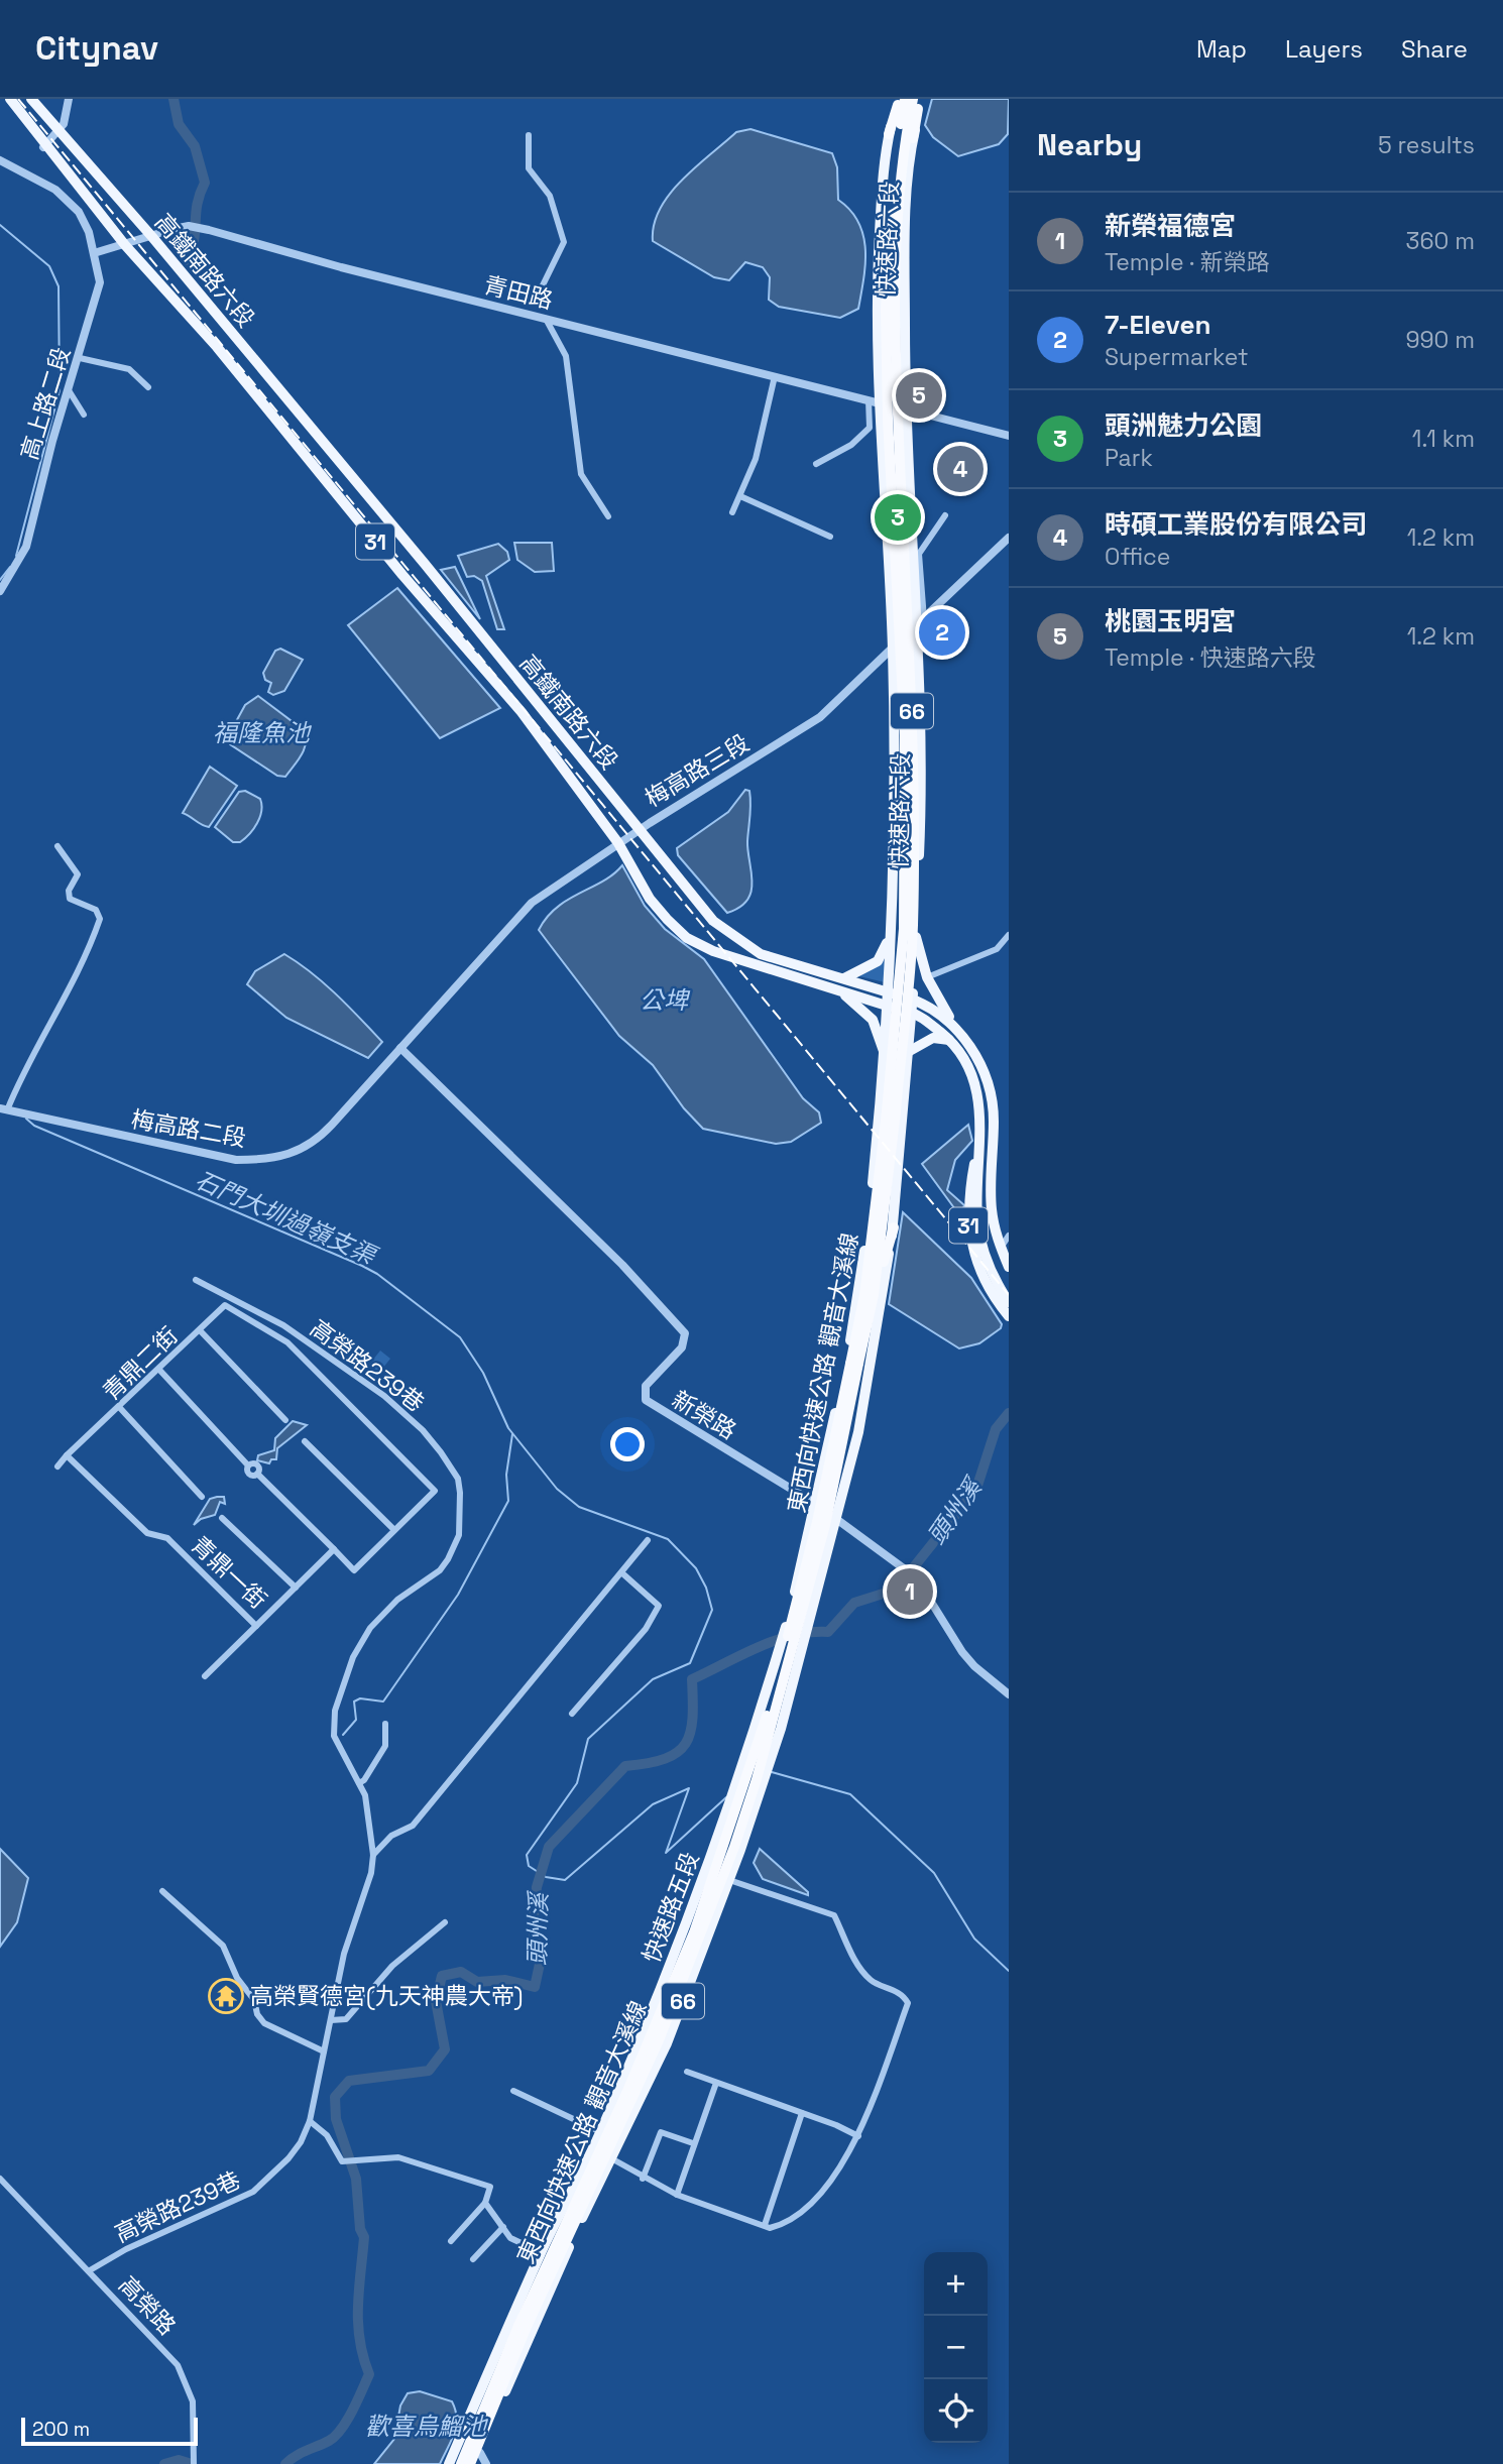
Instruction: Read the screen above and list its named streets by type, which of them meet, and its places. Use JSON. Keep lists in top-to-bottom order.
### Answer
{
  "streets": {
    "highway": ["66", "東西向快速公路 觀音大溪線"],
    "main road": [
      "快速路六段",
      "高鐵南路六段",
      "31",
      "快速路五段"
    ],
    "street": [
      "青田路",
      "高上路二段",
      "梅高路三段",
      "梅高路二段",
      "青鼎二街",
      "高榮路239巷",
      "新榮路",
      "青鼎一街",
      "高榮路"
    ]
  },
  "crossings": [
    ["快速路六段", "高鐵南路六段"],
    ["快速路六段", "青田路"],
    ["快速路六段", "31"],
    ["快速路六段", "梅高路三段"],
    ["快速路六段", "新榮路"],
    ["快速路六段", "快速路五段"],
    ["高鐵南路六段", "青田路"],
    ["高鐵南路六段", "31"],
    ["高鐵南路六段", "梅高路三段"],
    ["梅高路三段", "梅高路二段"],
    ["梅高路二段", "新榮路"],
    ["青鼎二街", "青鼎一街"],
    ["高榮路239巷", "高榮路"],
    ["東西向快速公路 觀音大溪線", "快速路五段"],
    ["新榮路", "快速路五段"]
  ],
  "water": [
    "福隆魚池",
    "公埤",
    "石門大圳過嶺支渠",
    "頭州溪",
    "歡喜烏鰡池"
  ],
  "places": {
    "temple": ["高榮賢德宮(九天神農大帝)"]
  },
  "scale_bar": "200 m",
  "page": {
    "header": "Citynav",
    "nav": ["Map", "Layers", "Share"],
    "heading": ["Nearby", "5 results"],
    "list": [
      {
        "mark": "1",
        "name": "新榮福德宮",
        "note": "Temple · 新榮路",
        "value": "360 m"
      },
      {
        "mark": "2",
        "name": "7-Eleven",
        "note": "Supermarket",
        "value": "990 m"
      },
      {
        "mark": "3",
        "name": "頭洲魅力公園",
        "note": "Park",
        "value": "1.1 km"
      },
      {
        "mark": "4",
        "name": "時碩工業股份有限公司",
        "note": "Office",
        "value": "1.2 km"
      },
      {
        "mark": "5",
        "name": "桃園玉明宮",
        "note": "Temple · 快速路六段",
        "value": "1.2 km"
      }
    ],
    "pins": [
      "5",
      "4",
      "3",
      "2",
      "1"
    ],
    "map_buttons": ["+", "−"],
    "scale": "200 m"
  }
}
